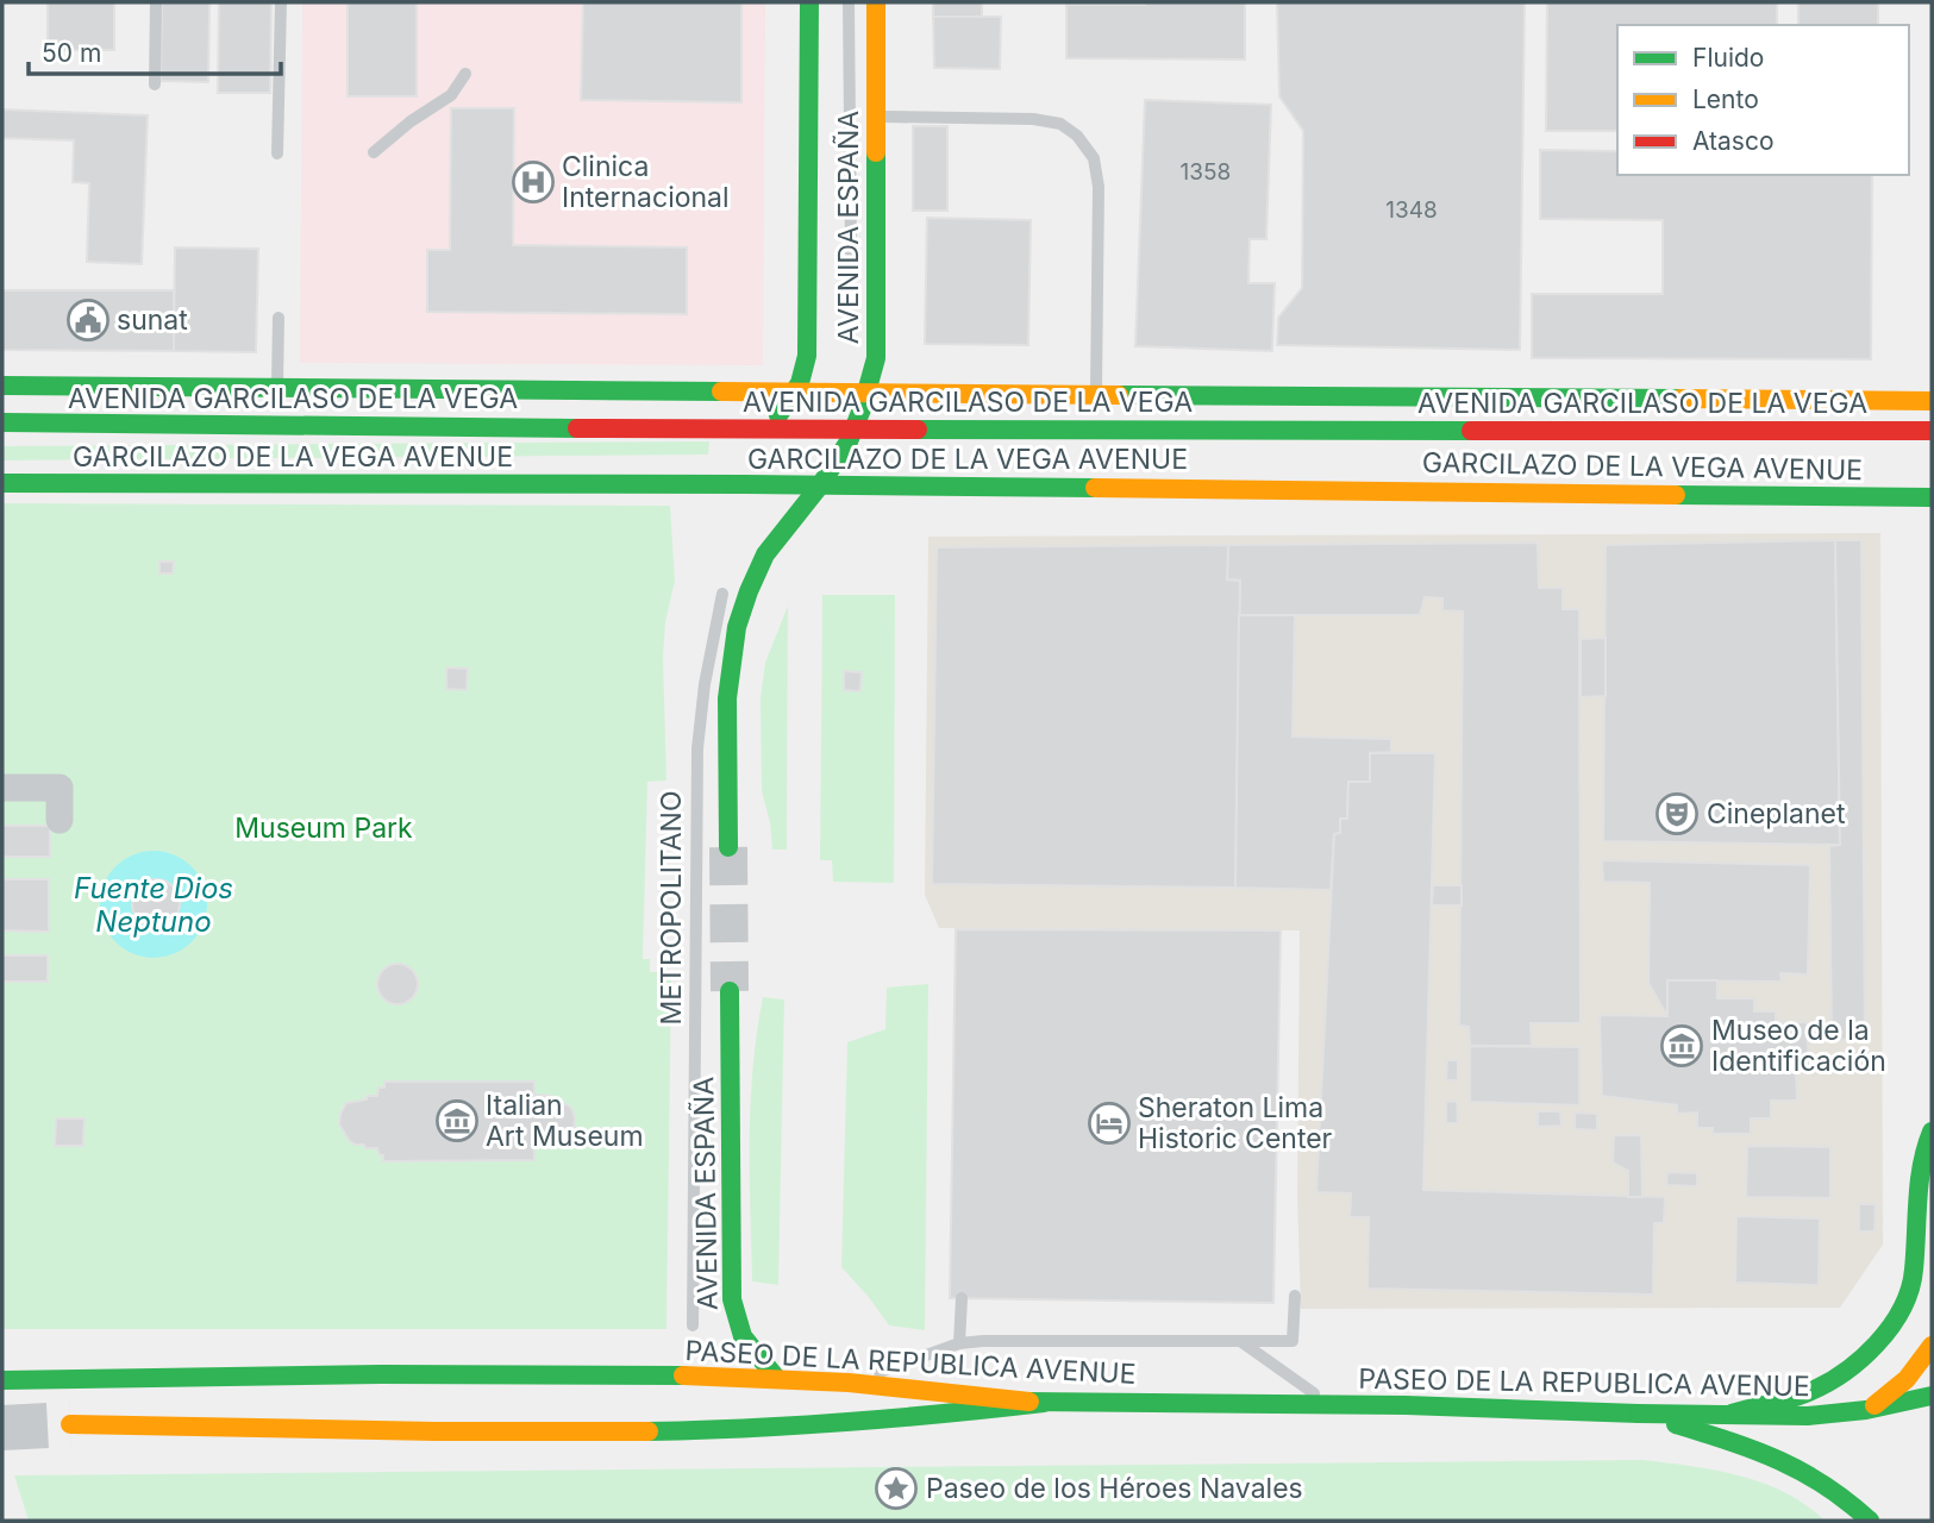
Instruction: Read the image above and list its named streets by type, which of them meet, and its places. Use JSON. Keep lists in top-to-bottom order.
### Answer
{
  "streets": {
    "main road": [
      "AVENIDA ESPAÑA",
      "AVENIDA GARCILASO DE LA VEGA",
      "GARCILAZO DE LA VEGA AVENUE",
      "PASEO DE LA REPUBLICA AVENUE"
    ],
    "lane": ["METROPOLITANO"]
  },
  "crossings": [
    ["AVENIDA ESPAÑA", "AVENIDA GARCILASO DE LA VEGA"],
    ["AVENIDA ESPAÑA", "GARCILAZO DE LA VEGA AVENUE"],
    ["AVENIDA ESPAÑA", "PASEO DE LA REPUBLICA AVENUE"]
  ],
  "water": ["Fuente Dios Neptuno"],
  "parks": ["Museum Park"],
  "places": {
    "hospital": ["Clinica Internacional"],
    "public building": ["sunat"],
    "theatre": ["Cineplanet"],
    "museum": ["Museo de la Identificación", "Italian Art Museum"],
    "hotel": ["Sheraton Lima Historic Center"],
    "place": ["Paseo de los Héroes Navales"]
  },
  "house_numbers": ["1358", "1348"],
  "legend": ["Fluido", "Lento", "Atasco"],
  "scale_bar": "50 m"
}
